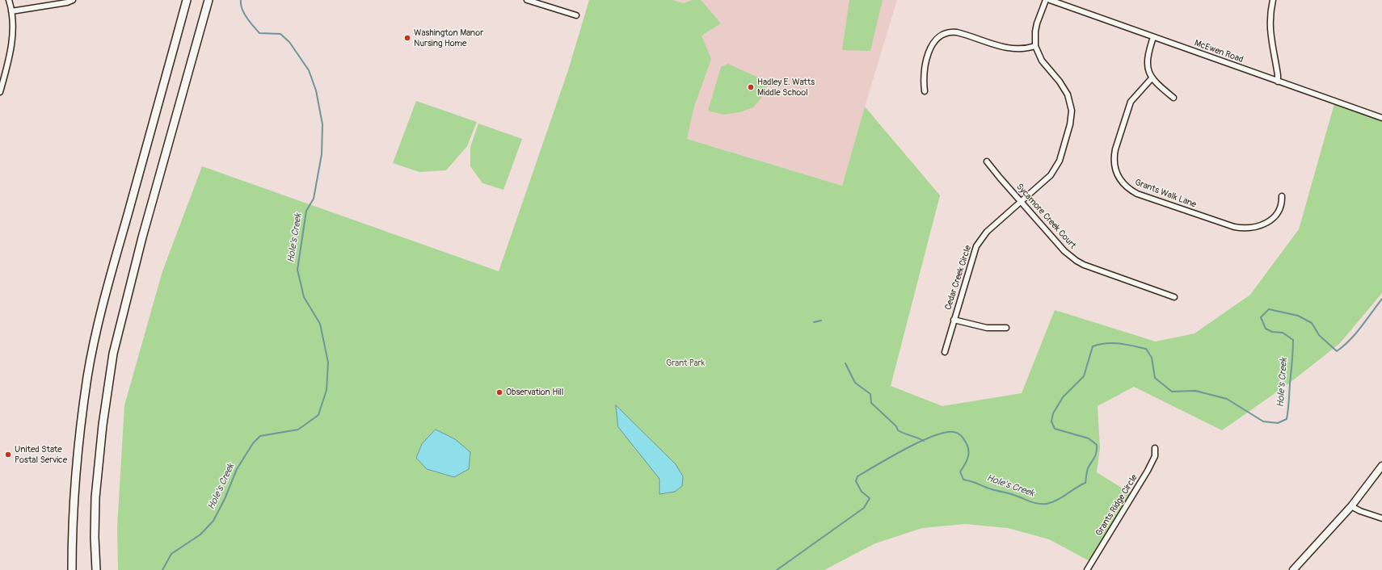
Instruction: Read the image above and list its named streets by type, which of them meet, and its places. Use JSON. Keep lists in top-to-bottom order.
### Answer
{
  "streets": {
    "street": [
      "McEwen Road",
      "Grants Walk Lane",
      "Sycamore Creek Court",
      "Cedar Creek Circle",
      "Grants Ridge Circle"
    ]
  },
  "crossings": [
    ["Sycamore Creek Court", "Cedar Creek Circle"]
  ],
  "water": ["Hole's Creek"],
  "parks": ["Grant Park"],
  "places": [
    "Washington Manor Nursing Home",
    "Hadley E. Watts Middle School",
    "Observation Hill",
    "United State Postal Service"
  ]
}
